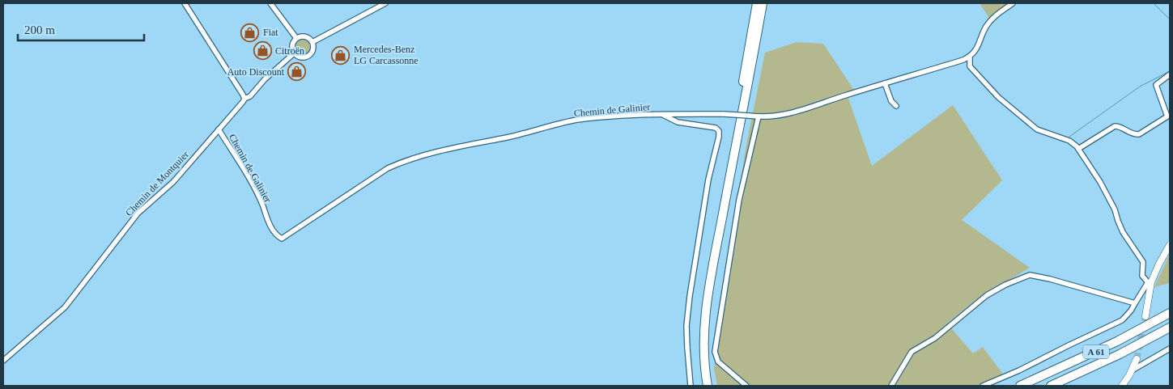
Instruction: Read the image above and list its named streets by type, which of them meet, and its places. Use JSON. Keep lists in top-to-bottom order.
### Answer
{
  "streets": {
    "highway": ["A 61"],
    "street": ["Chemin de Galinier", "Chemin de Montquier"]
  },
  "crossings": [
    ["Chemin de Galinier", "Chemin de Montquier"]
  ],
  "places": {
    "shop": [
      "Fiat",
      "Citroën",
      "Mercedes-Benz LG Carcassonne",
      "Auto Discount"
    ]
  },
  "scale_bar": "200 m"
}
